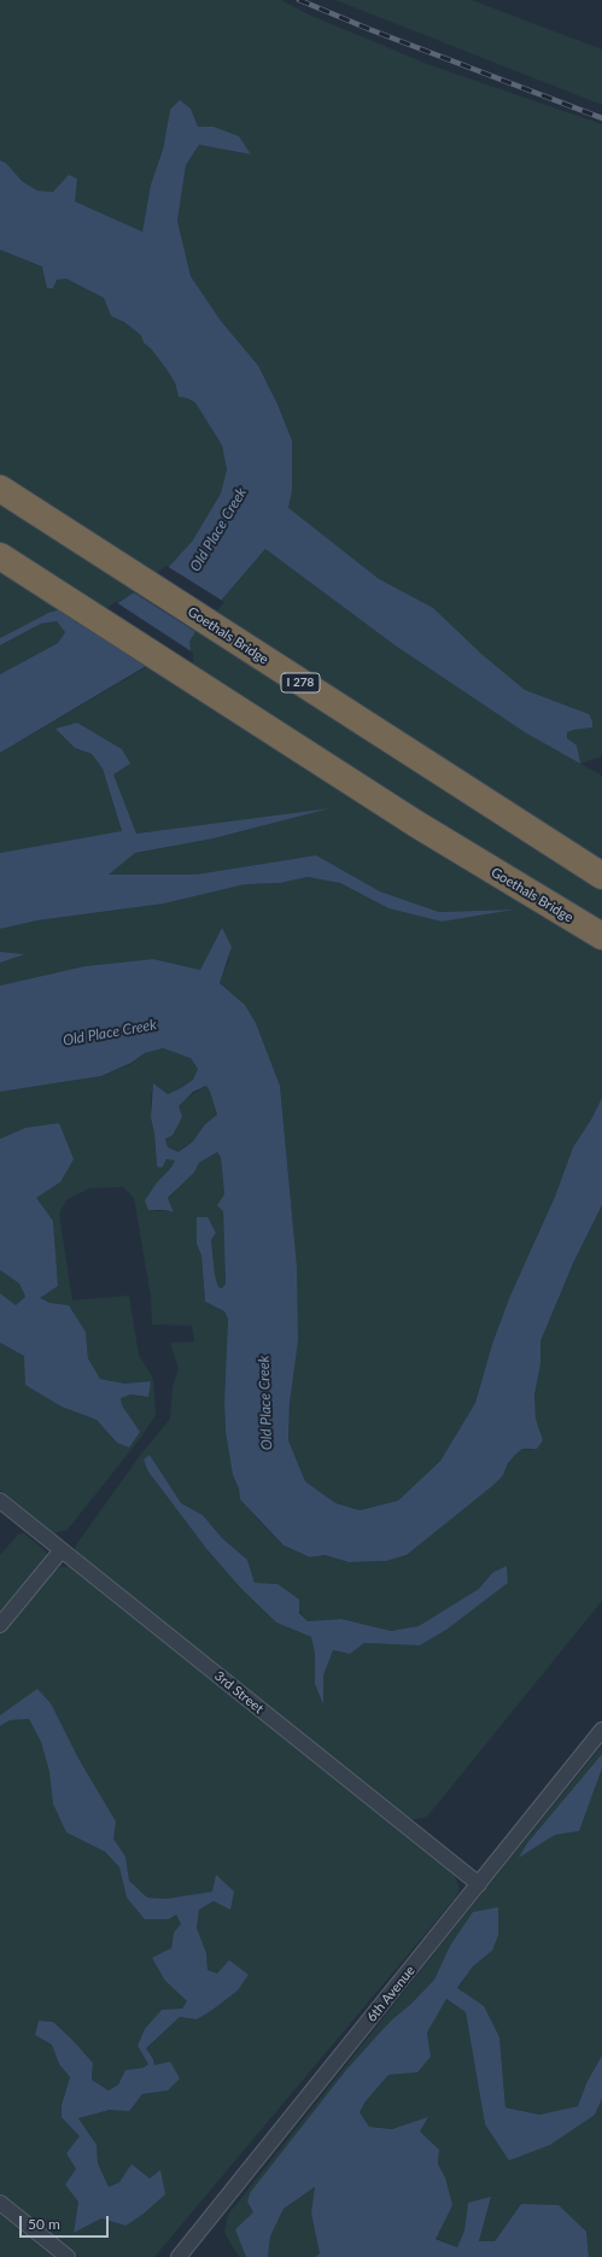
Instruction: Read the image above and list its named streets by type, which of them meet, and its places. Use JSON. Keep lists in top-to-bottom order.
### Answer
{
  "streets": {
    "highway": ["Goethals Bridge", "I 278"],
    "street": ["3rd Street", "6th Avenue"]
  },
  "crossings": [
    ["3rd Street", "6th Avenue"]
  ],
  "water": ["Old Place Creek"],
  "scale_bar": "50 m"
}
